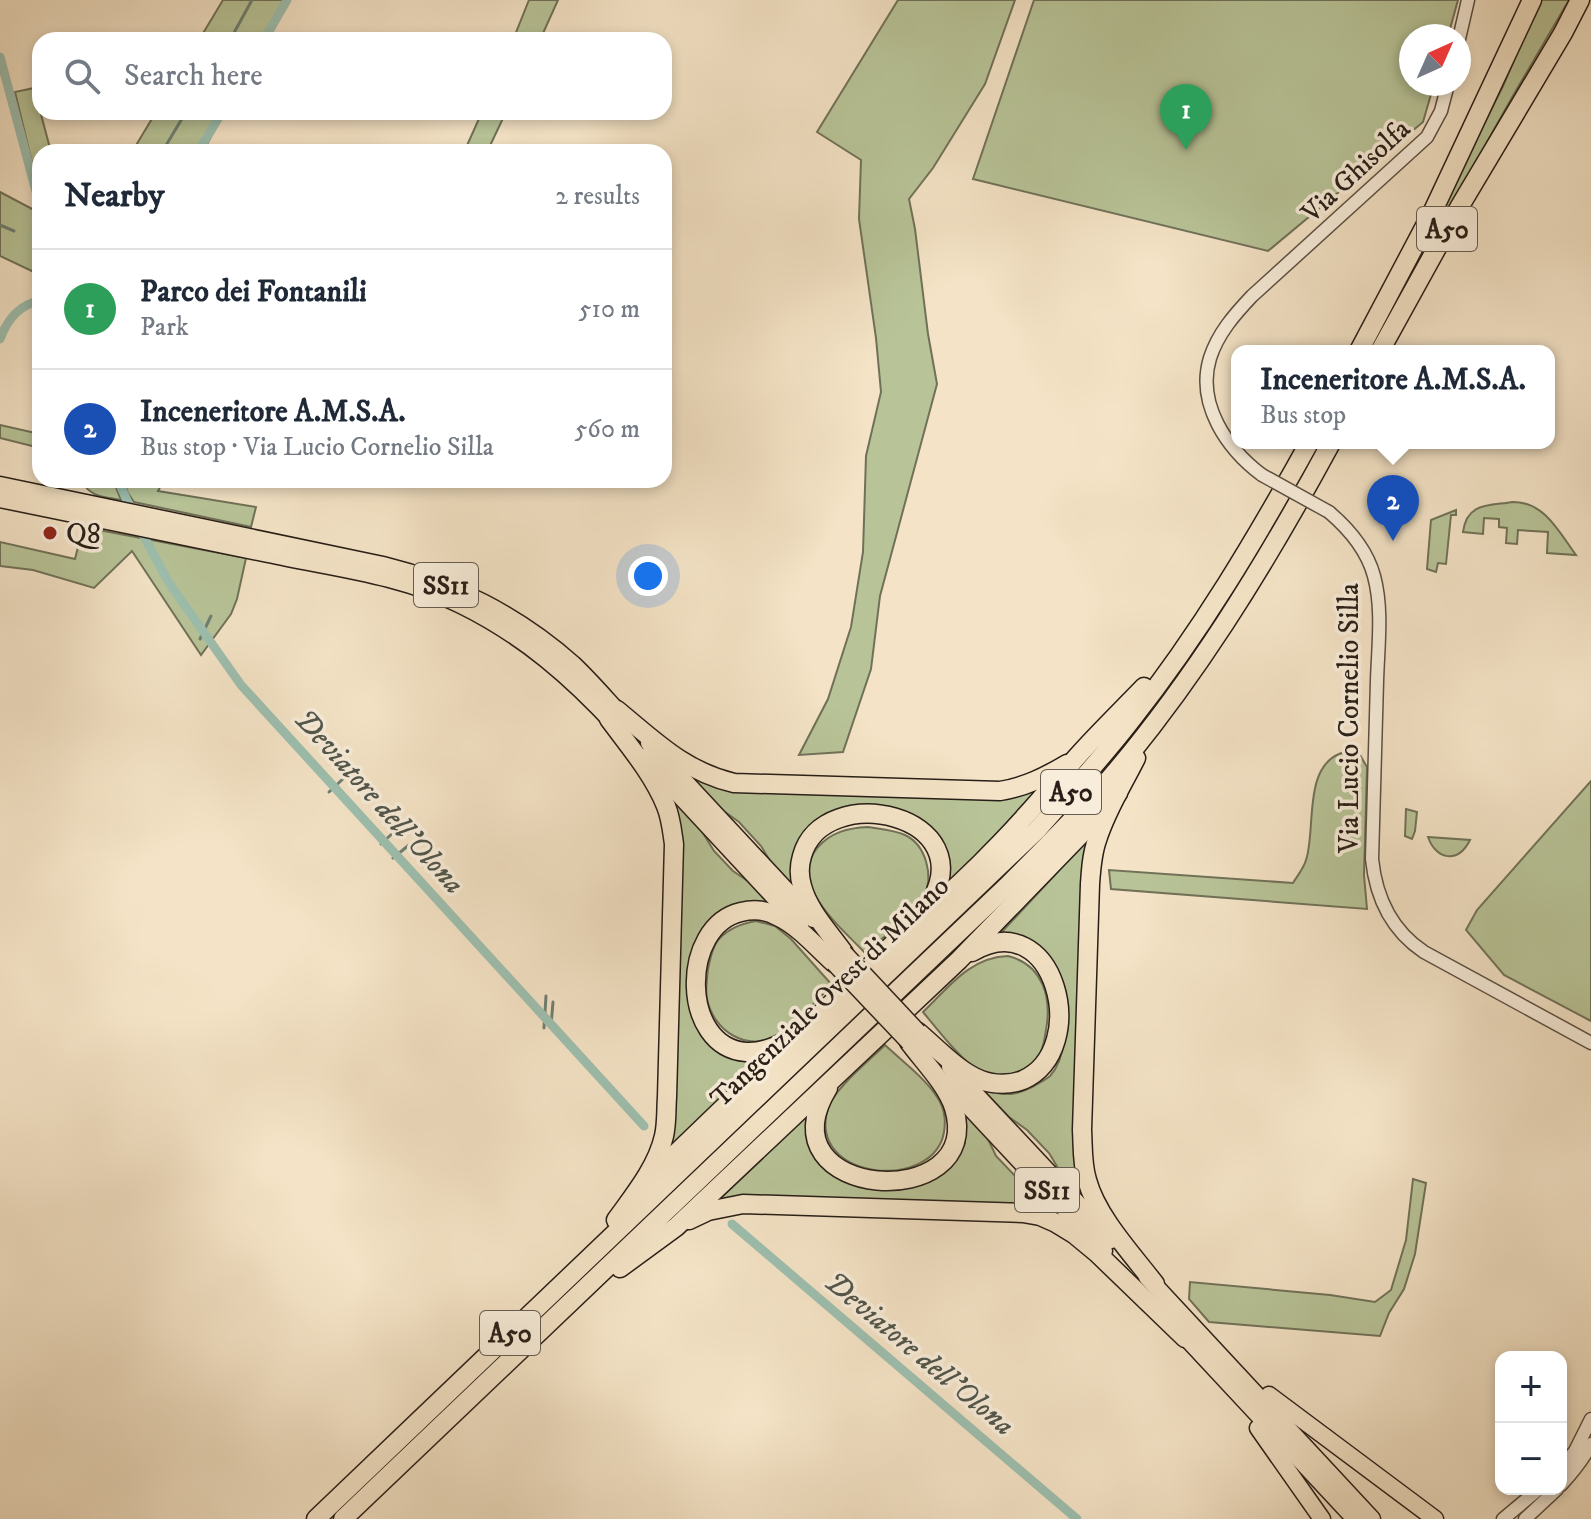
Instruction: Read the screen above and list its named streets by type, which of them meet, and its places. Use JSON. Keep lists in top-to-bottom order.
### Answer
{
  "streets": {
    "highway": ["A50", "SS11", "Tangenziale Ovest di Milano"],
    "street": ["Via Ghisolfa", "Via Lucio Cornelio Silla"]
  },
  "crossings": [
    ["Via Ghisolfa", "Via Lucio Cornelio Silla"]
  ],
  "water": ["Deviatore dell'Olona"],
  "places": ["Q8"],
  "north": "top right",
  "page": {
    "search": "Search here",
    "pins": ["1", "2"],
    "heading": ["Nearby", "2 results"],
    "list": [
      {
        "mark": "1",
        "name": "Parco dei Fontanili",
        "note": "Park",
        "value": "510 m"
      },
      {
        "mark": "2",
        "name": "Inceneritore A.M.S.A.",
        "note": "Bus stop · Via Lucio Cornelio Silla",
        "value": "560 m"
      }
    ],
    "popup": ["Inceneritore A.M.S.A.", "Bus stop"],
    "map_buttons": ["+", "−"]
  }
}
